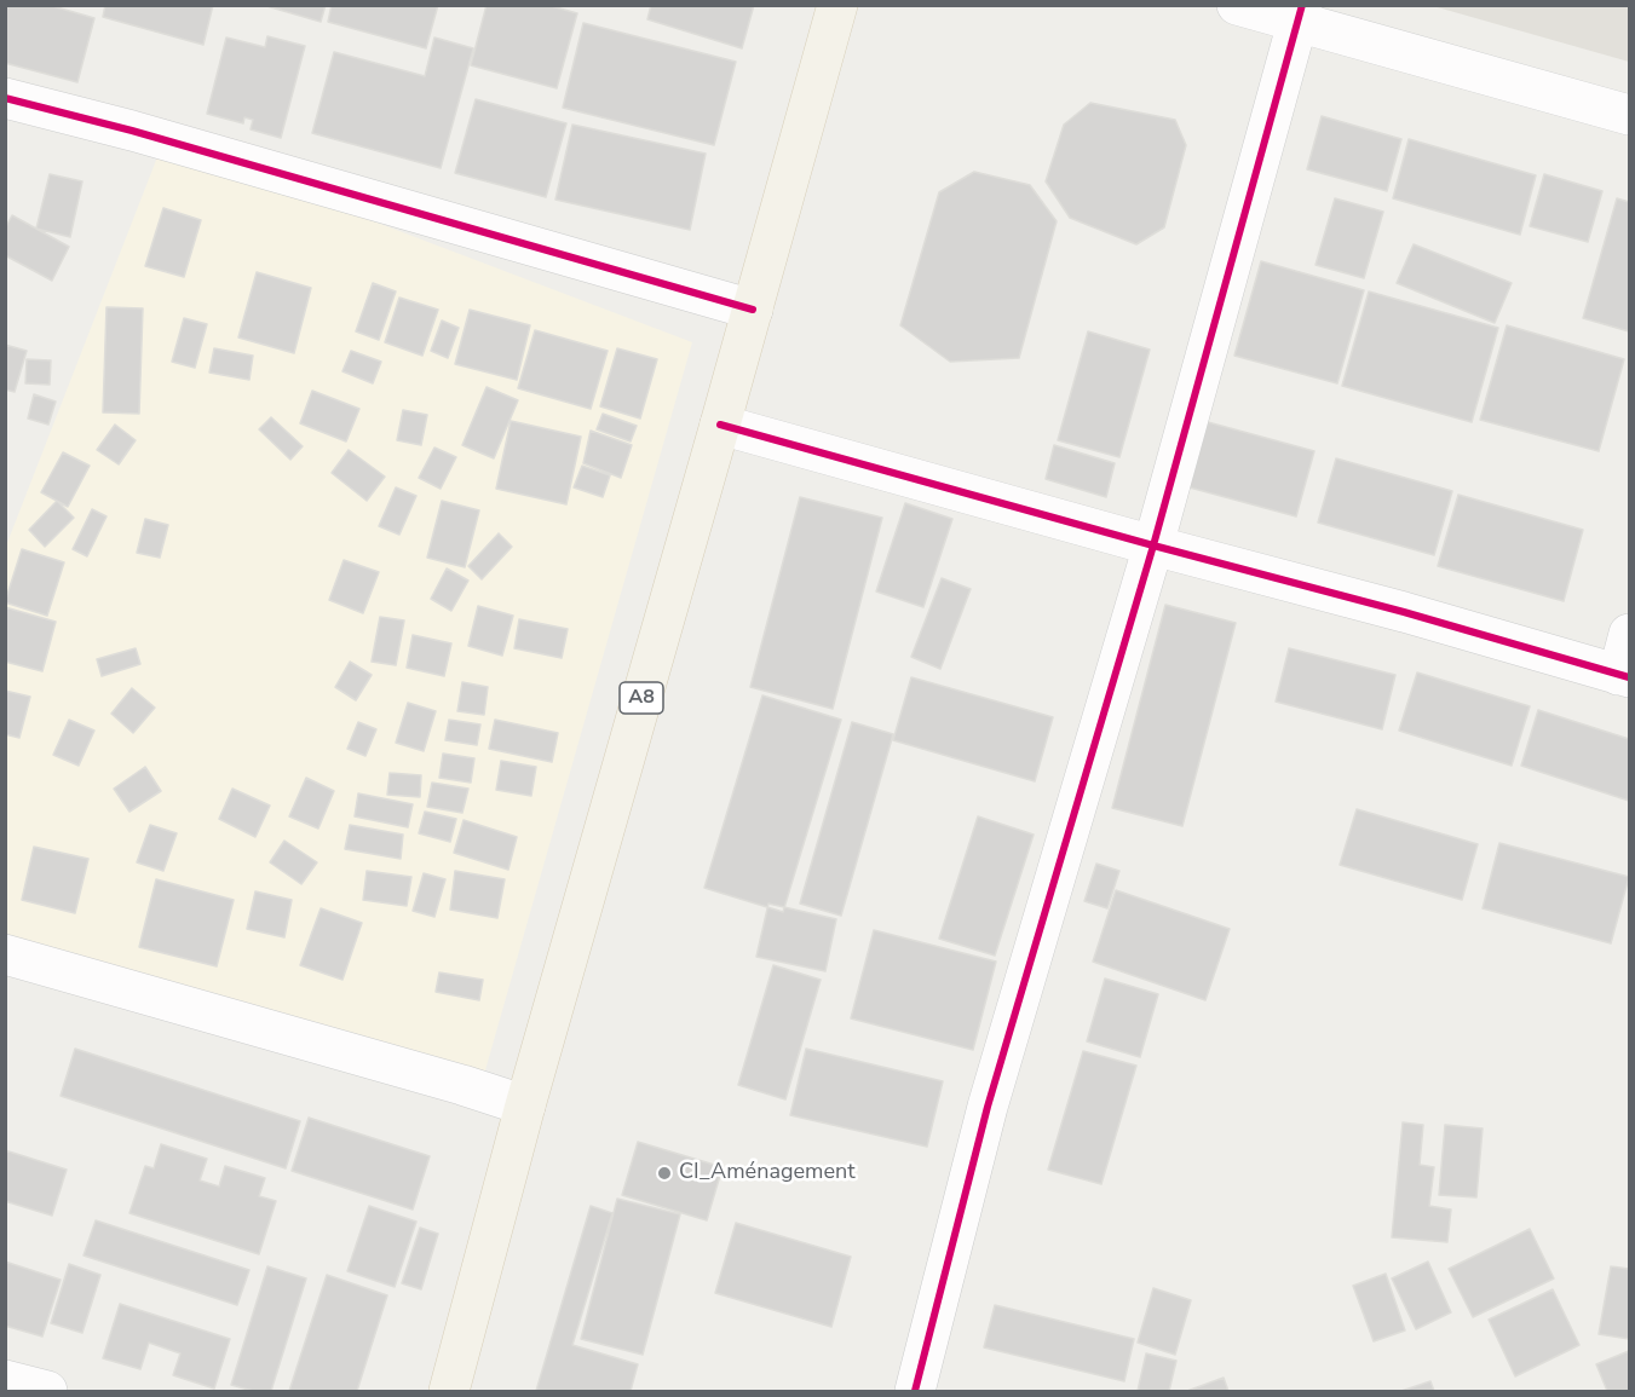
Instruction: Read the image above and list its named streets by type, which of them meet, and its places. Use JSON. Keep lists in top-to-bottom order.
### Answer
{
  "streets": {
    "main road": ["A8"]
  },
  "places": ["CI_Aménagement"]
}
